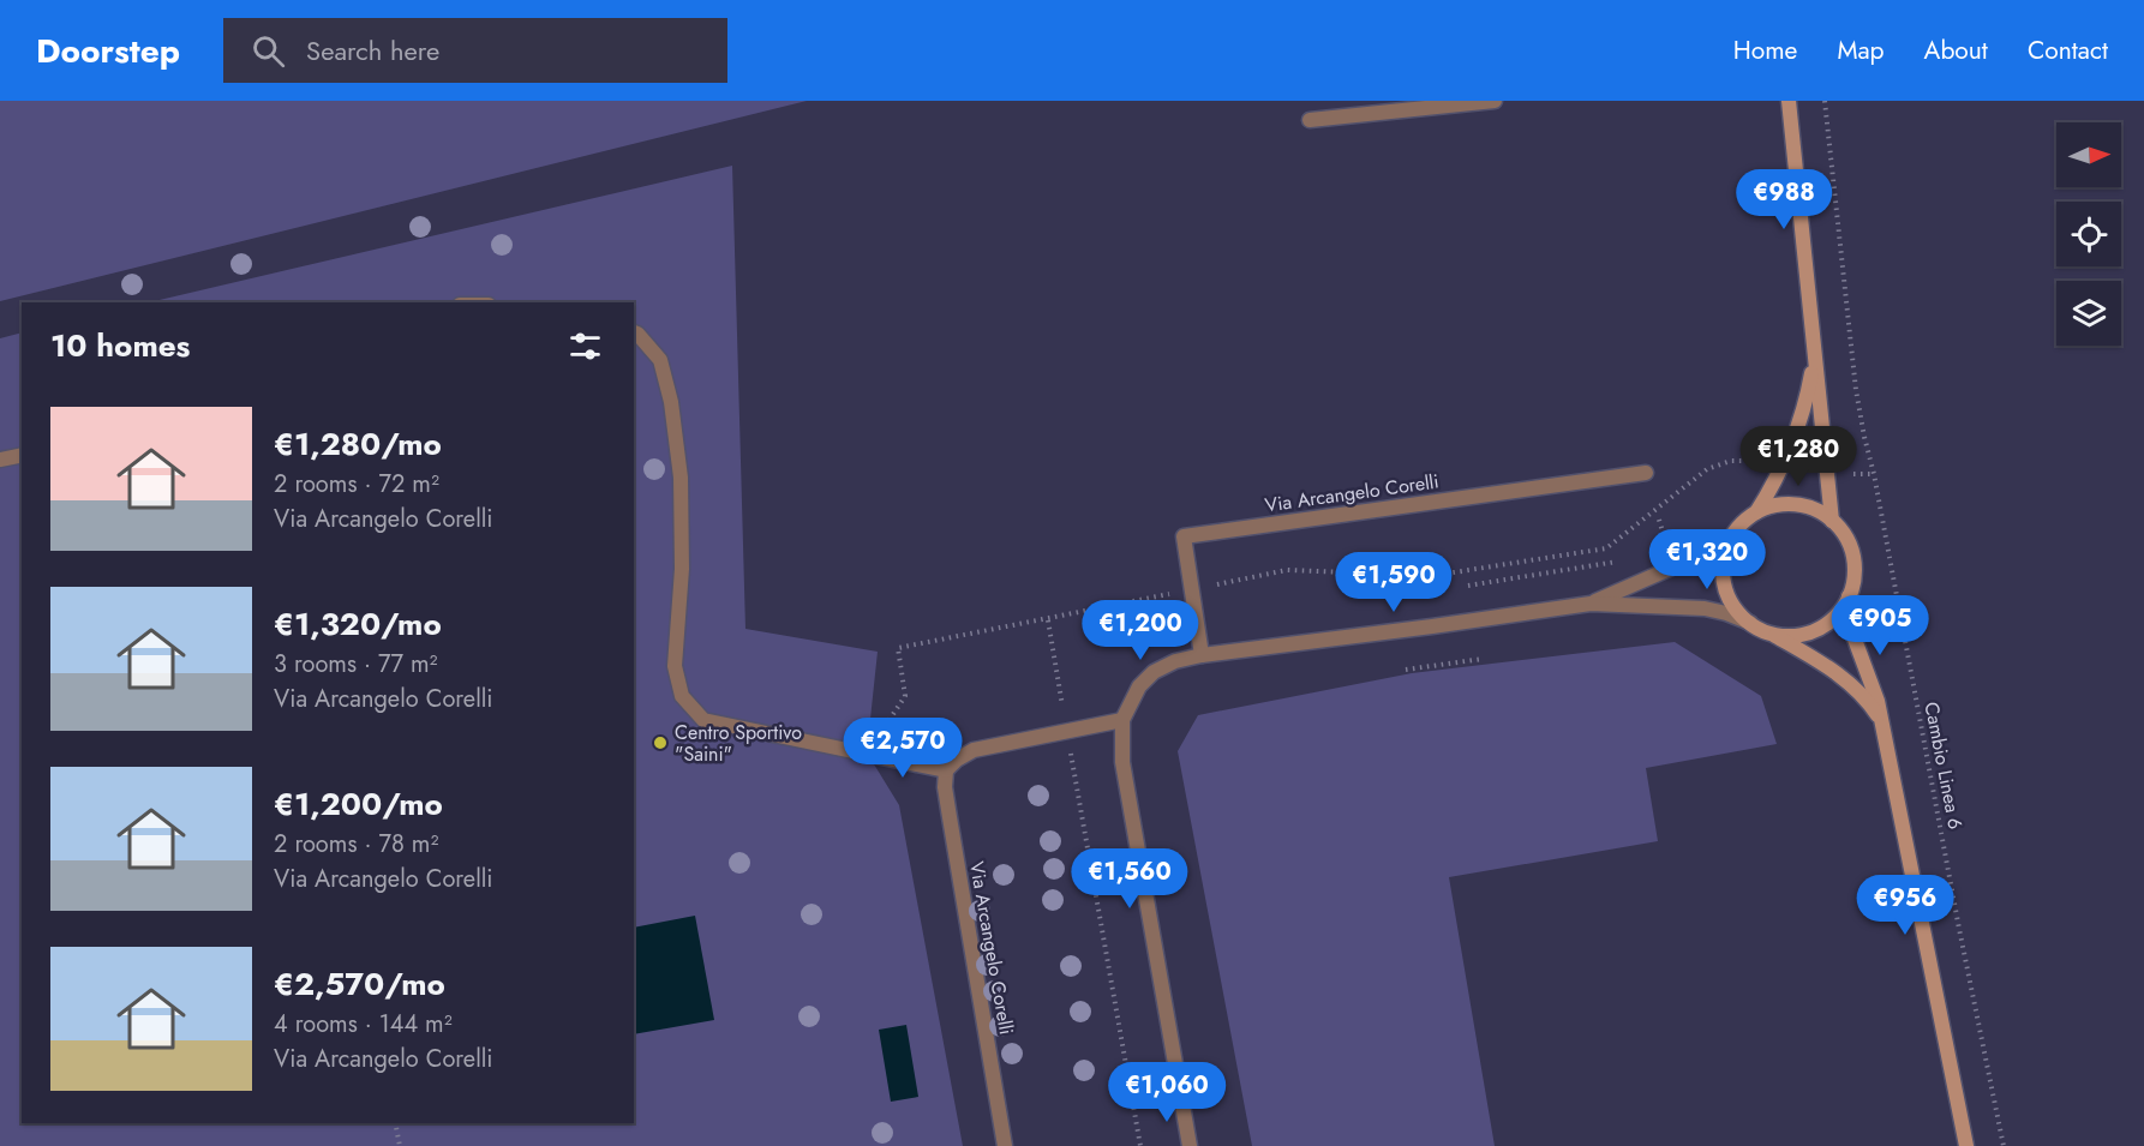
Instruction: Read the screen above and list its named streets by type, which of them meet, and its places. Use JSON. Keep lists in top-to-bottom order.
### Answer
{
  "streets": {
    "street": ["Via Arcangelo Corelli"],
    "path": ["Cambio Linea 6"]
  },
  "places": ["Centro Sportivo \"Saini\""],
  "north": "right",
  "page": {
    "header": "Doorstep",
    "search": "Search here",
    "nav": [
      "Home",
      "Map",
      "About",
      "Contact"
    ],
    "price": [
      "€988",
      "€1,280",
      "€1,320",
      "€1,590",
      "€905",
      "€1,200",
      "€2,570",
      "€1,560",
      "€956",
      "€1,060"
    ],
    "heading": "10 homes",
    "list": [
      {
        "name": "€1,280/mo",
        "note": "2 rooms · 72 m² · Via Arcangelo Corelli"
      },
      {
        "name": "€1,320/mo",
        "note": "3 rooms · 77 m² · Via Arcangelo Corelli"
      },
      {
        "name": "€1,200/mo",
        "note": "2 rooms · 78 m² · Via Arcangelo Corelli"
      },
      {
        "name": "€2,570/mo",
        "note": "4 rooms · 144 m² · Via Arcangelo Corelli"
      }
    ]
  }
}
